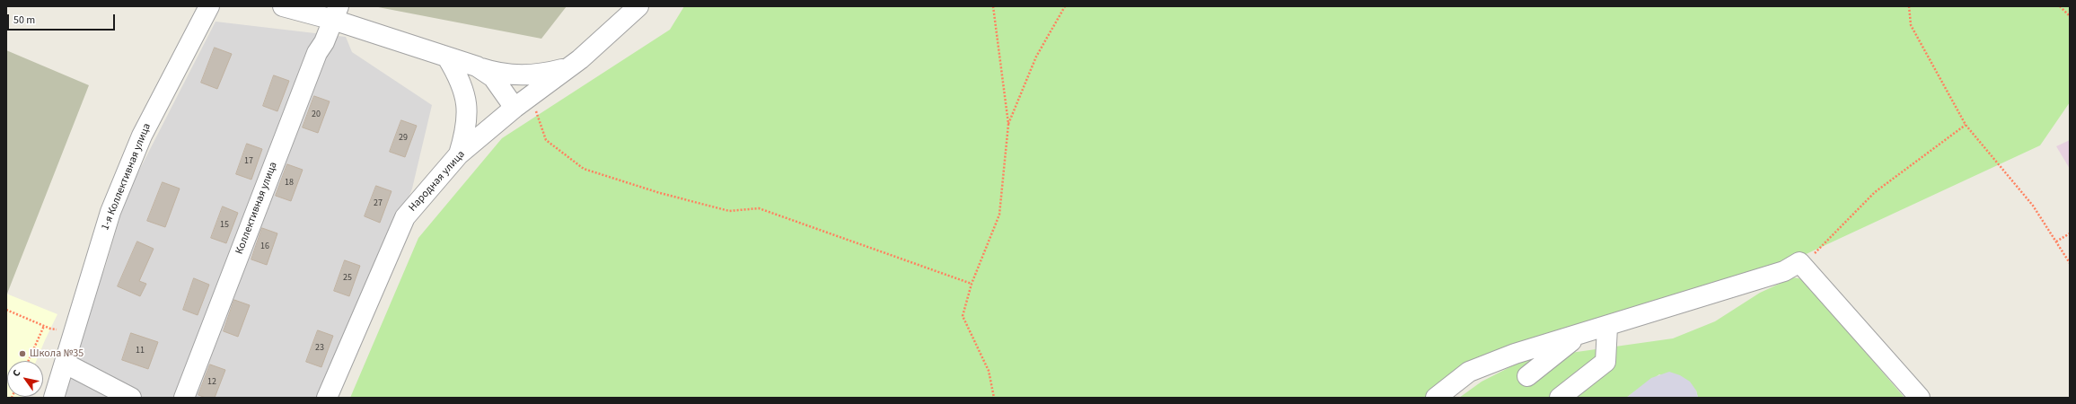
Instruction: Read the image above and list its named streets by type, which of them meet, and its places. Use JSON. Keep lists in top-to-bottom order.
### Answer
{
  "streets": {
    "street": ["1-я Коллективная улица", "Народная улица", "Коллективная улица"]
  },
  "places": ["Школа №35"],
  "house_numbers": [
    "20",
    "29",
    "17",
    "18",
    "27",
    "15",
    "16",
    "25",
    "23",
    "11",
    "12"
  ],
  "scale_bar": "50 m",
  "north": "top left"
}
